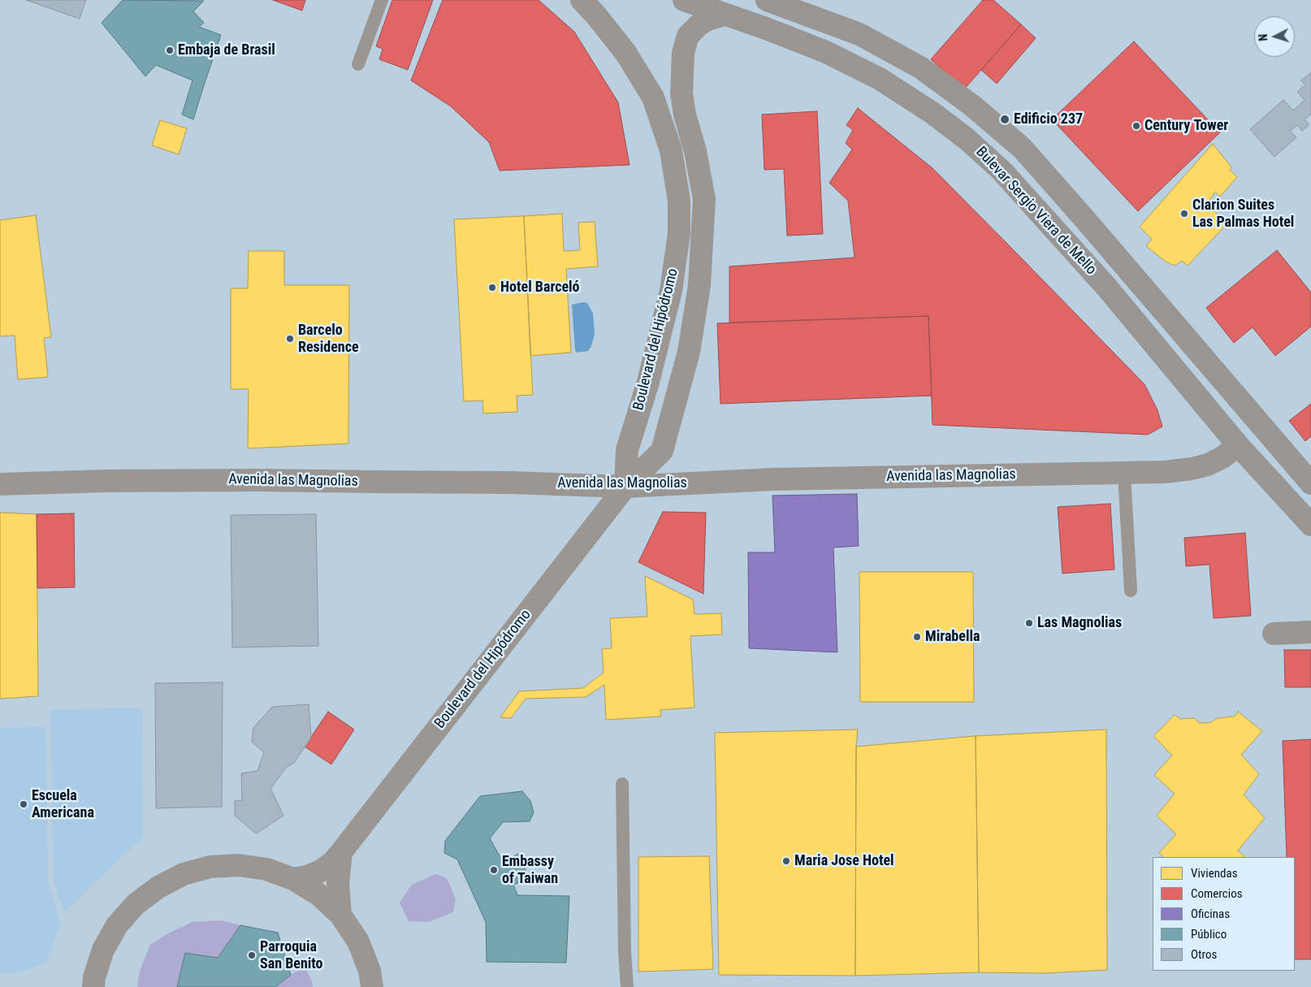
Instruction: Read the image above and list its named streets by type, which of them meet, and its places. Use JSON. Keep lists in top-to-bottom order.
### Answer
{
  "streets": {
    "main road": ["Bulevar Sergio Viera de Mello"],
    "street": ["Boulevard del Hipódromo", "Avenida las Magnolias"]
  },
  "crossings": [
    ["Bulevar Sergio Viera de Mello", "Boulevard del Hipódromo"],
    ["Bulevar Sergio Viera de Mello", "Avenida las Magnolias"],
    ["Boulevard del Hipódromo", "Avenida las Magnolias"]
  ],
  "places": [
    "Embaja de Brasil",
    "Edificio 237",
    "Century Tower",
    "Clarion Suites Las Palmas Hotel",
    "Hotel Barceló",
    "Barcelo Residence",
    "Las Magnolias",
    "Mirabella",
    "Escuela Americana",
    "Maria Jose Hotel",
    "Embassy of Taiwan",
    "Parroquia San Benito"
  ],
  "legend": [
    "Viviendas",
    "Comercios",
    "Oficinas",
    "Público",
    "Otros"
  ],
  "north": "left"
}
